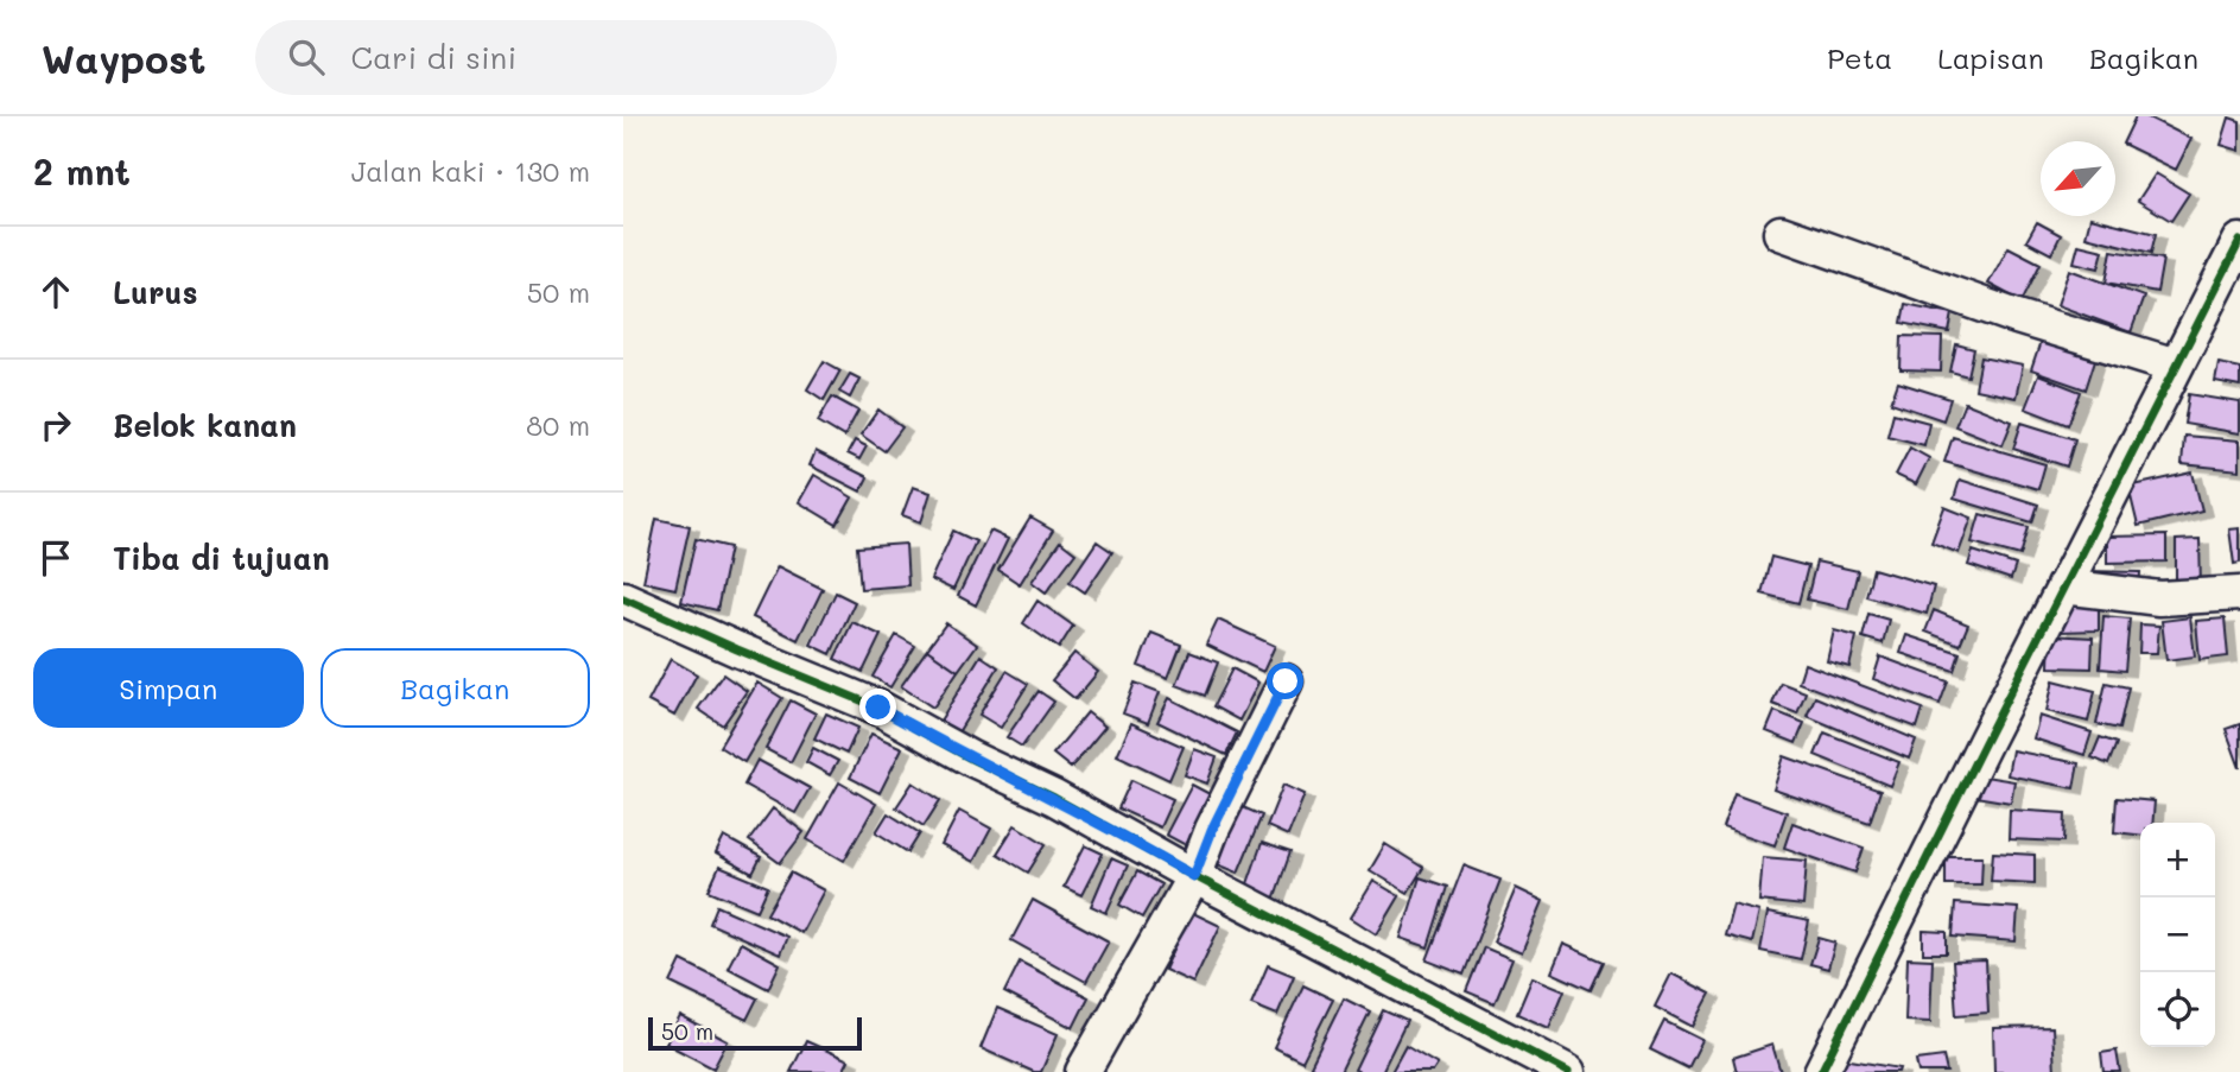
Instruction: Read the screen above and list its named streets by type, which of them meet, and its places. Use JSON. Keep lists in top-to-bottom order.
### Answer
{
  "scale_bar": "50 m",
  "north": "bottom left",
  "page": {
    "header": "Waypost",
    "search": "Cari di sini",
    "nav": ["Peta", "Lapisan", "Bagikan"],
    "heading": ["2 mnt", "Jalan kaki · 130 m"],
    "list": [
      ["Lurus", "50 m"],
      ["Belok kanan", "80 m"],
      "Tiba di tujuan"
    ],
    "buttons": ["Simpan", "Bagikan"],
    "map_buttons": ["+", "−"],
    "scale": "50 m"
  }
}
